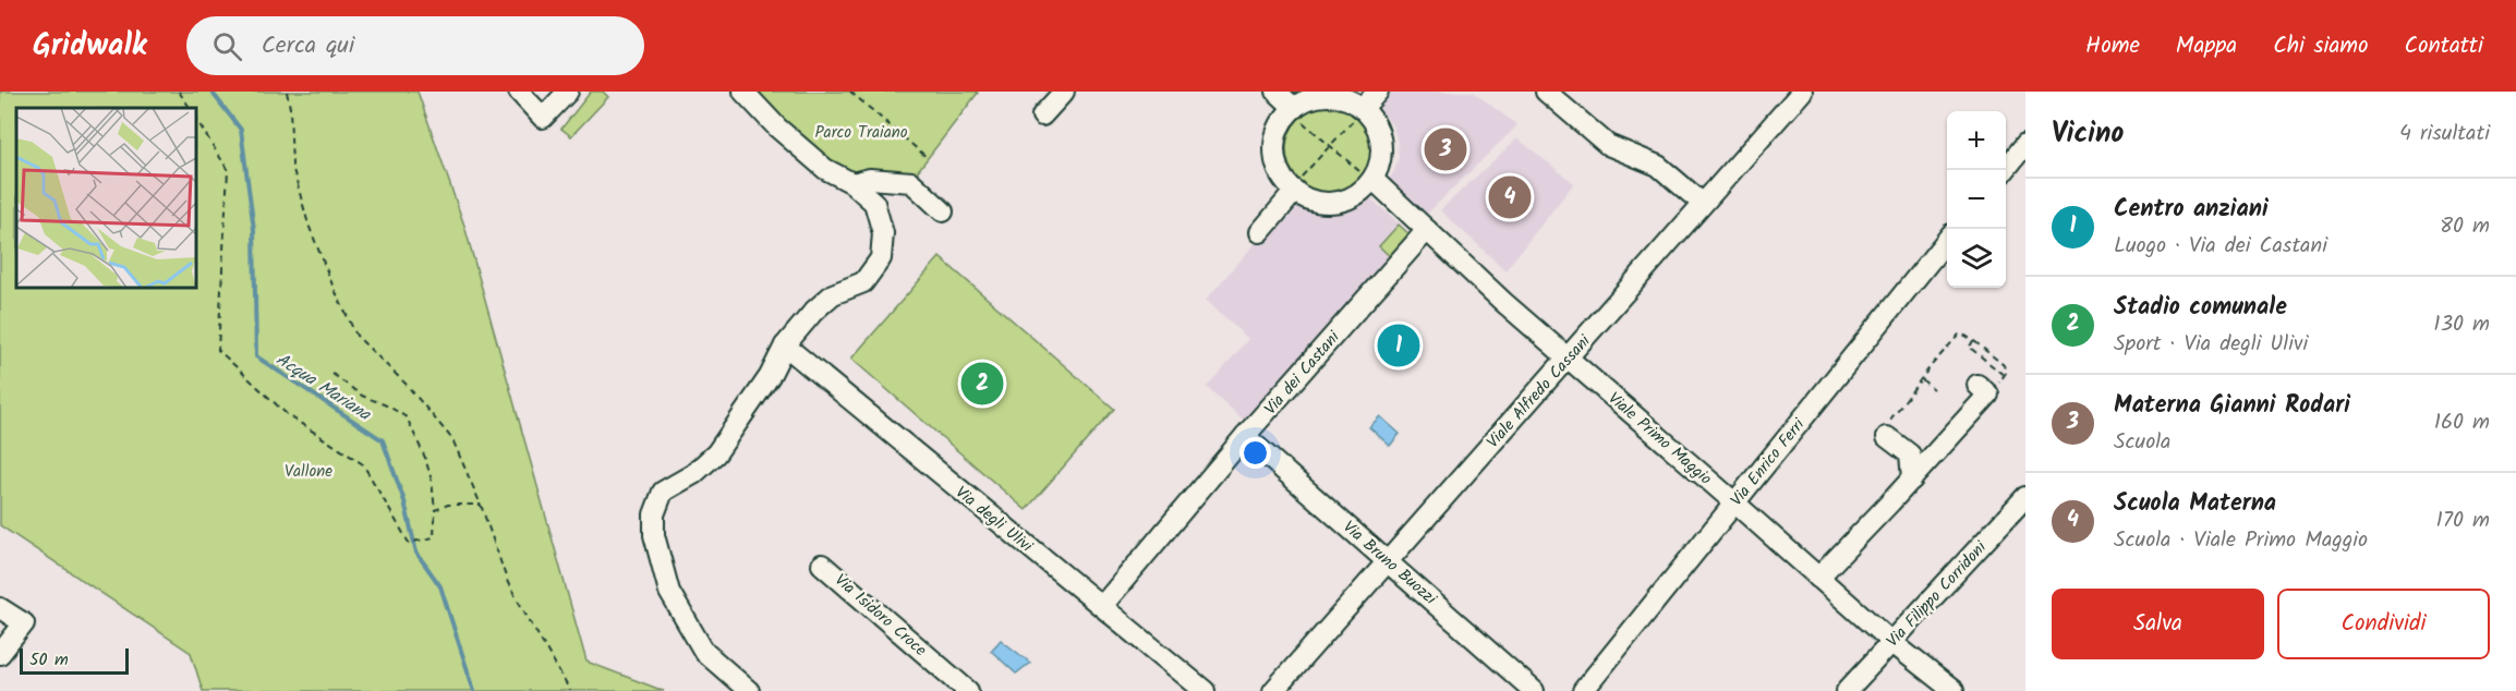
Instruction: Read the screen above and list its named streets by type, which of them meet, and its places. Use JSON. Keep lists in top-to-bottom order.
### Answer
{
  "streets": {
    "street": [
      "Via dei Castani",
      "Viale Alfredo Cassani",
      "Viale Primo Maggio",
      "Via Enrico Ferri",
      "Via degli Ulivi",
      "Via Bruno Buozzi",
      "Via Filippo Corridoni",
      "Via Isidoro Croce"
    ]
  },
  "crossings": [
    ["Via dei Castani", "Viale Primo Maggio"],
    ["Via dei Castani", "Via degli Ulivi"],
    ["Via dei Castani", "Via Bruno Buozzi"],
    ["Viale Alfredo Cassani", "Viale Primo Maggio"],
    ["Viale Alfredo Cassani", "Via Bruno Buozzi"],
    ["Viale Primo Maggio", "Via Enrico Ferri"],
    ["Viale Primo Maggio", "Via Filippo Corridoni"]
  ],
  "water": ["Acqua Mariana"],
  "parks": ["Parco Traiano", "Vallone"],
  "scale_bar": "50 m",
  "page": {
    "header": "Gridwalk",
    "search": "Cerca qui",
    "nav": [
      "Home",
      "Mappa",
      "Chi siamo",
      "Contatti"
    ],
    "heading": ["Vicino", "4 risultati"],
    "map_buttons": ["+", "−"],
    "pins": [
      "3",
      "4",
      "1",
      "2"
    ],
    "list": [
      {
        "mark": "1",
        "name": "Centro anziani",
        "note": "Luogo · Via dei Castani",
        "value": "80 m"
      },
      {
        "mark": "2",
        "name": "Stadio comunale",
        "note": "Sport · Via degli Ulivi",
        "value": "130 m"
      },
      {
        "mark": "3",
        "name": "Materna Gianni Rodari",
        "note": "Scuola",
        "value": "160 m"
      },
      {
        "mark": "4",
        "name": "Scuola Materna",
        "note": "Scuola · Viale Primo Maggio",
        "value": "170 m"
      }
    ],
    "buttons": ["Salva", "Condividi"],
    "scale": "50 m"
  }
}
